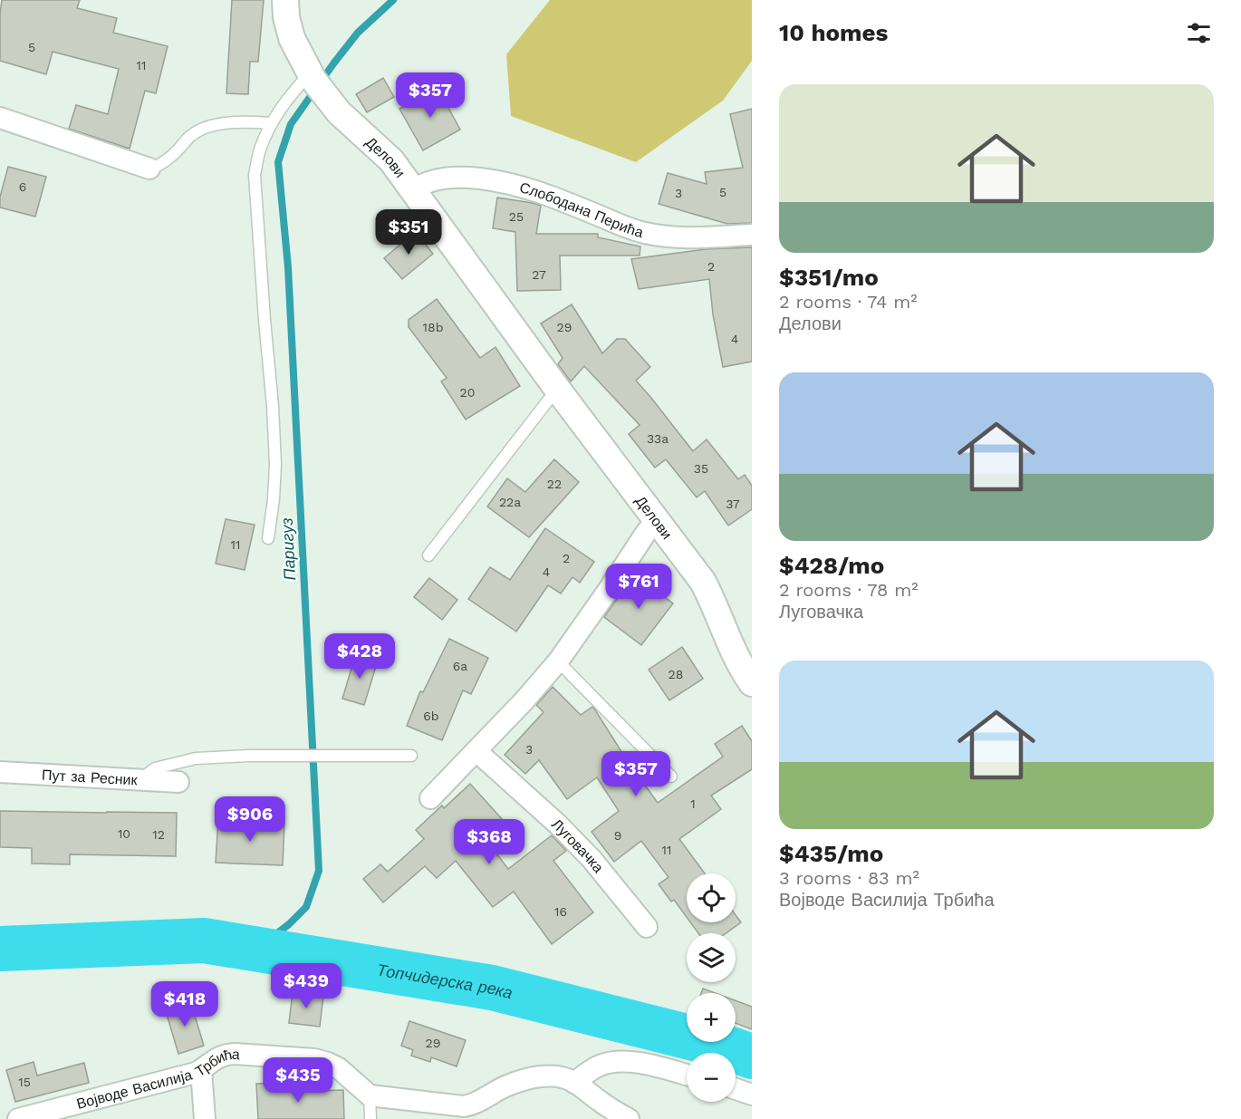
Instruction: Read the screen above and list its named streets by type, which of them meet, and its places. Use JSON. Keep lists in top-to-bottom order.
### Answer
{
  "streets": {
    "street": [
      "Делови",
      "Слободана Перића",
      "Пут за Ресник",
      "Луговачка",
      "Војводе Василија Трбића"
    ]
  },
  "crossings": [
    ["Делови", "Слободана Перића"]
  ],
  "water": ["Паригуз", "Топчидерска река"],
  "house_numbers": [
    "5",
    "11",
    "6",
    "5",
    "3",
    "25",
    "2",
    "27",
    "18b",
    "29",
    "4",
    "20",
    "33a",
    "35",
    "22",
    "22a",
    "37",
    "11",
    "2",
    "4",
    "6a",
    "28",
    "6b",
    "3",
    "1",
    "10",
    "12",
    "9",
    "11",
    "16",
    "29",
    "15"
  ],
  "page": {
    "heading": "10 homes",
    "list": [
      {
        "name": "$351/mo",
        "note": "2 rooms · 74 m² · Делови"
      },
      {
        "name": "$428/mo",
        "note": "2 rooms · 78 m² · Луговачка"
      },
      {
        "name": "$435/mo",
        "note": "3 rooms · 83 m² · Војводе Василија Трбића"
      }
    ],
    "price": [
      "$357",
      "$351",
      "$761",
      "$428",
      "$357",
      "$906",
      "$368",
      "$439",
      "$418",
      "$435"
    ],
    "map_buttons": ["+", "−"]
  }
}
